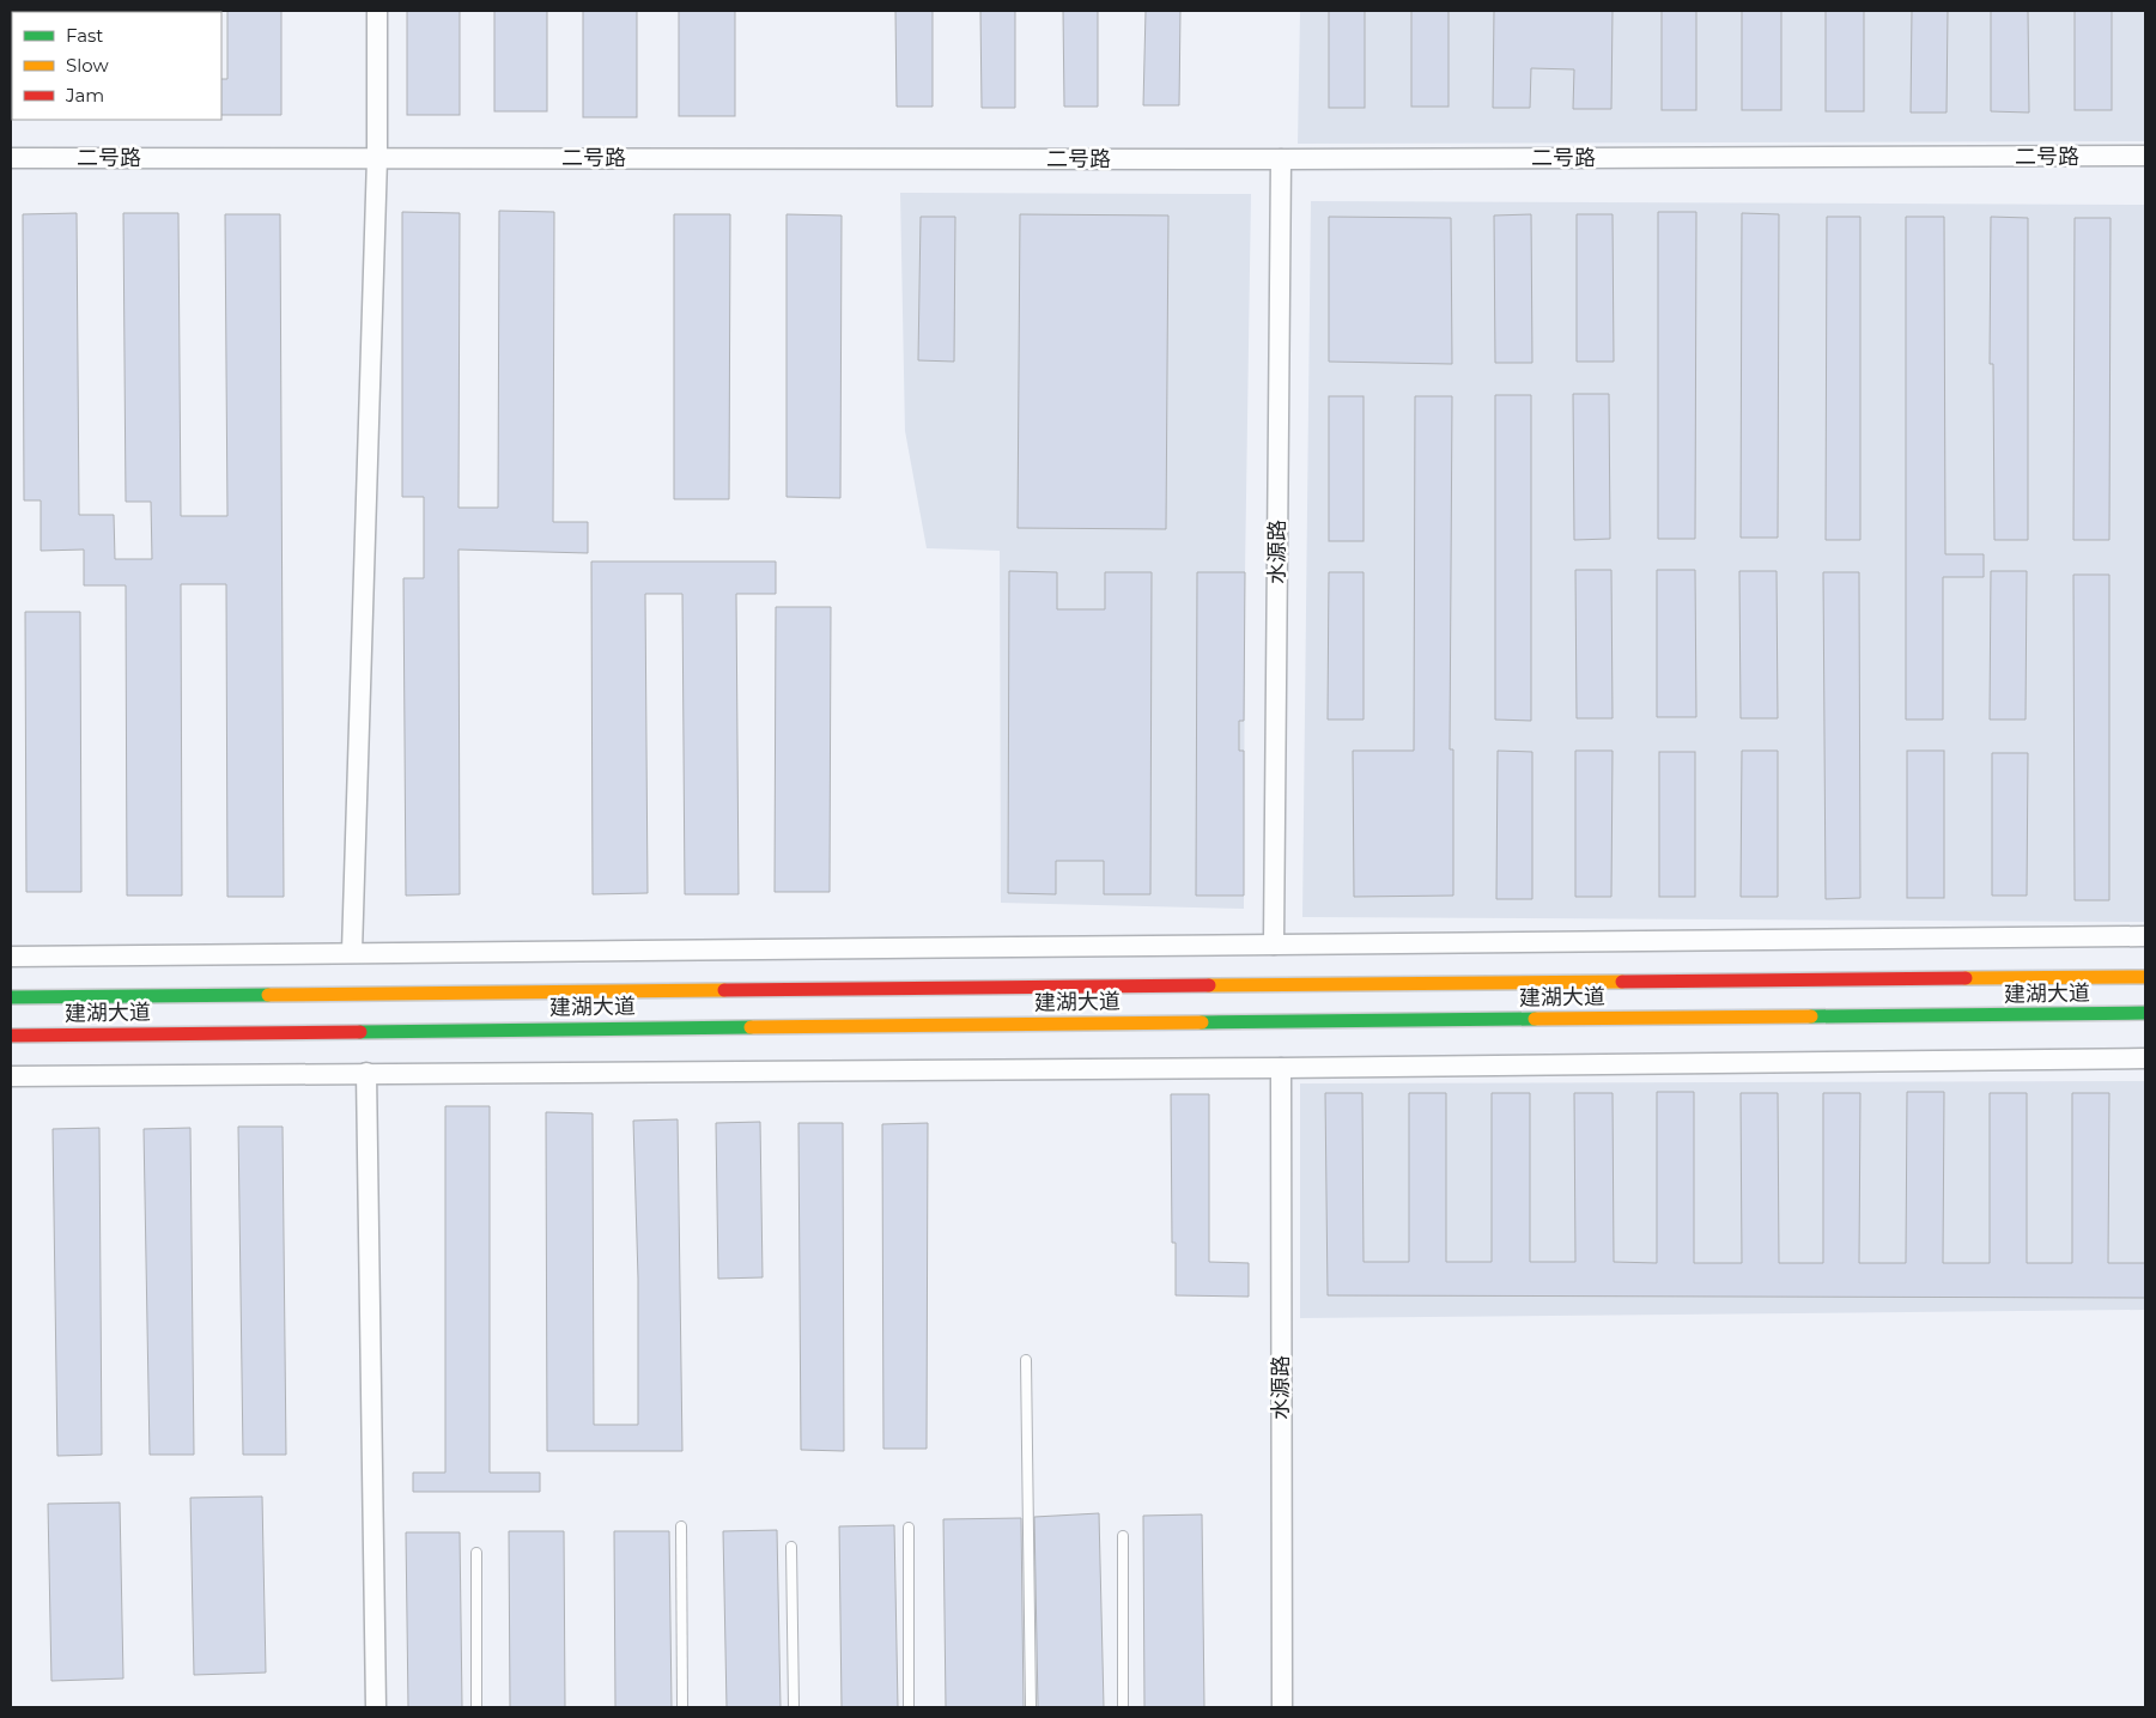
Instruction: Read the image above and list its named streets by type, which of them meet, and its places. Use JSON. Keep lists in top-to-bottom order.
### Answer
{
  "streets": {
    "main road": ["建湖大道"],
    "street": ["二号路", "水源路"]
  },
  "crossings": [
    ["二号路", "水源路"]
  ],
  "legend": ["Fast", "Slow", "Jam"]
}
